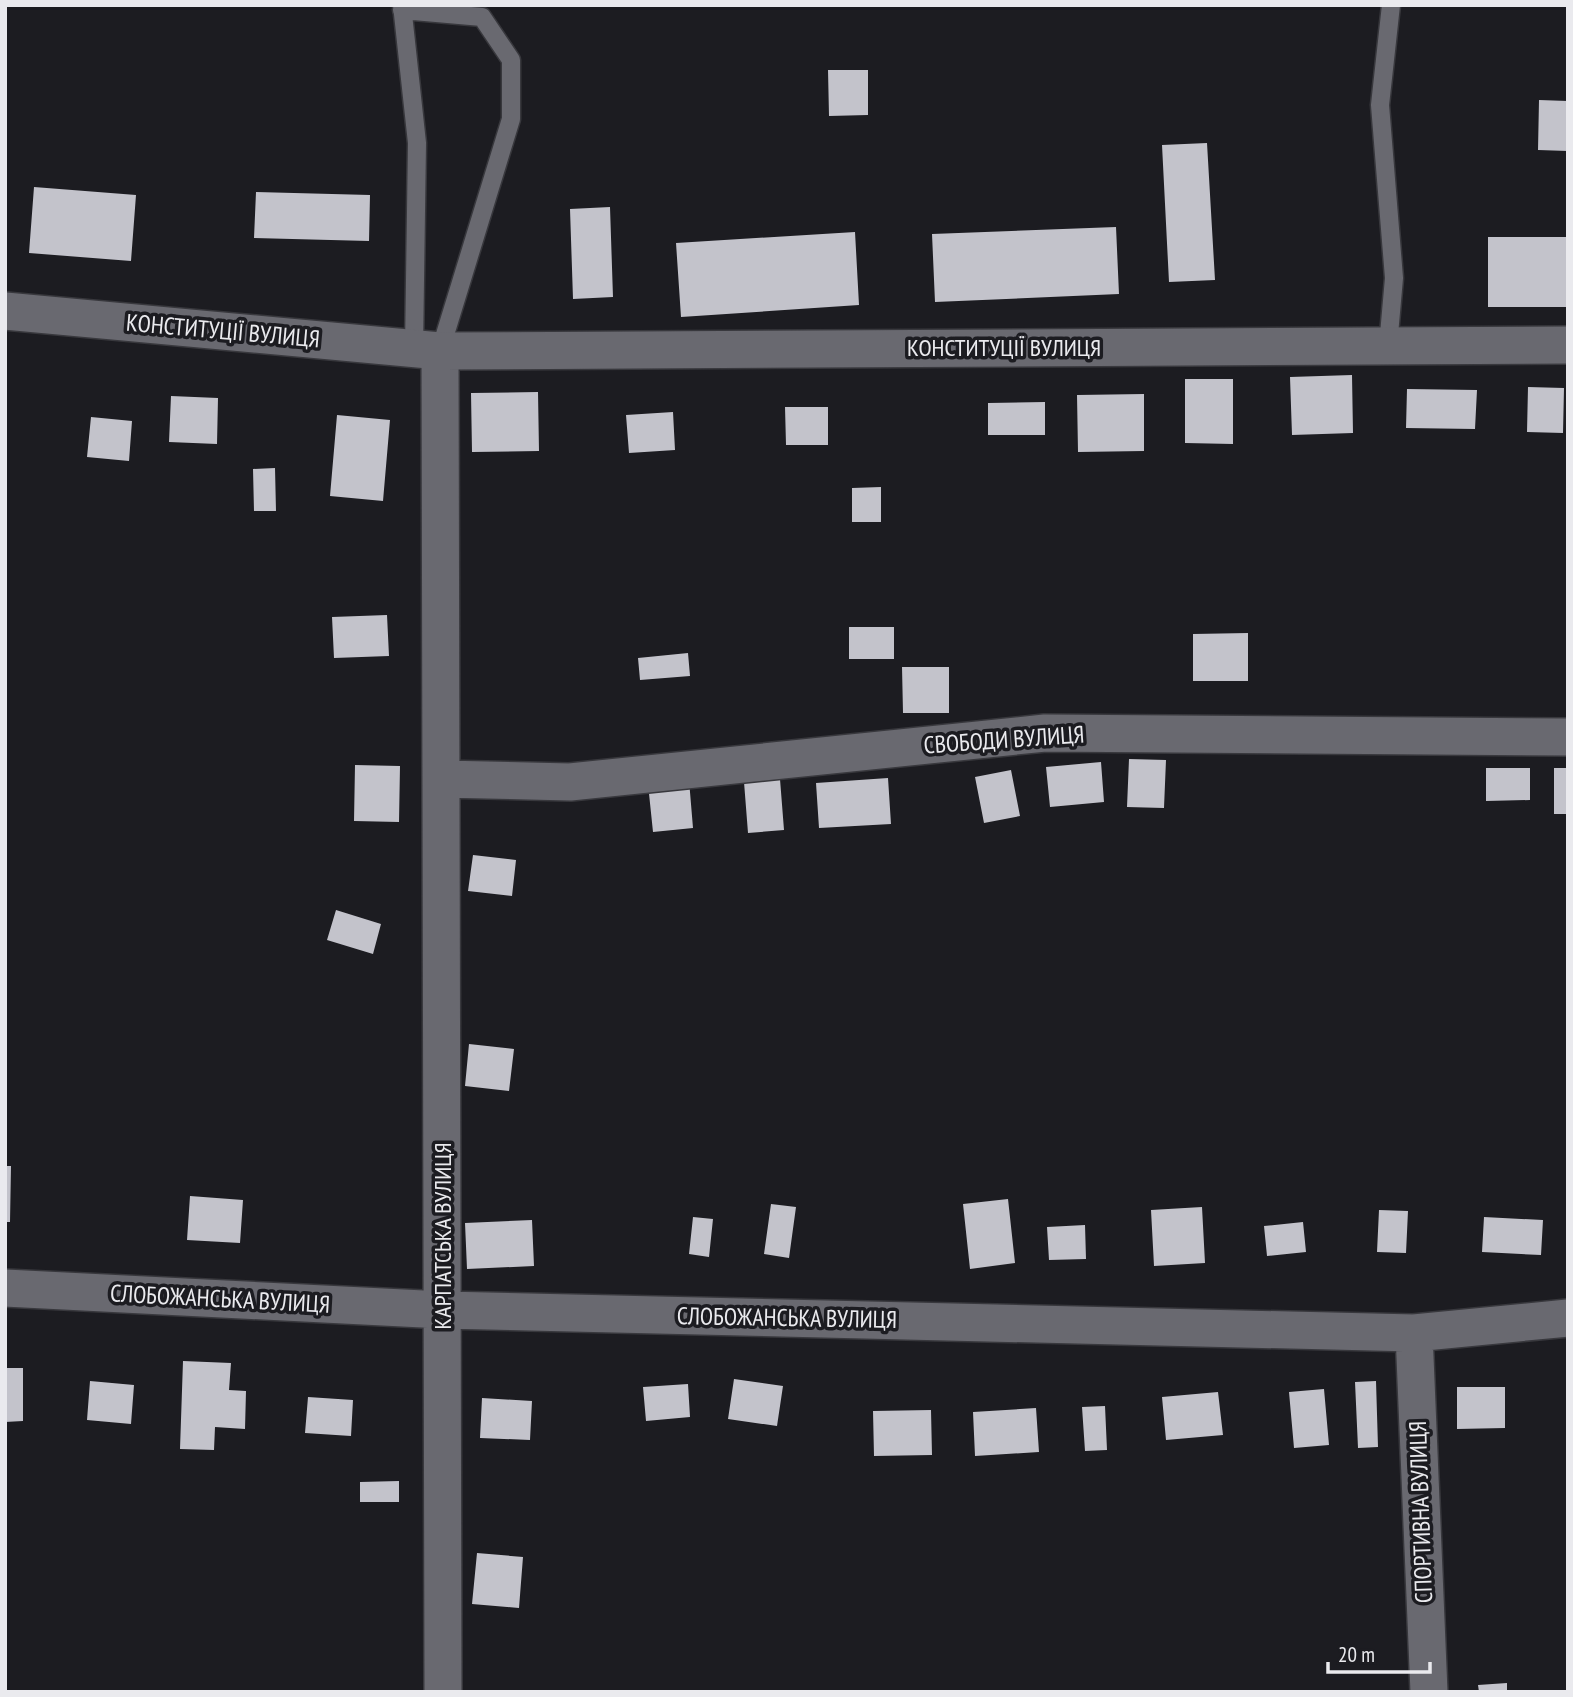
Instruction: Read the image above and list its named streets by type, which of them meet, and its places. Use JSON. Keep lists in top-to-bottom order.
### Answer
{
  "streets": {
    "street": [
      "КОНСТИТУЦІЇ ВУЛИЦЯ",
      "СВОБОДИ ВУЛИЦЯ",
      "КАРПАТСЬКА ВУЛИЦЯ",
      "СЛОБОЖАНСЬКА ВУЛИЦЯ",
      "СПОРТИВНА ВУЛИЦЯ"
    ]
  },
  "crossings": [
    ["СВОБОДИ ВУЛИЦЯ", "КАРПАТСЬКА ВУЛИЦЯ"],
    ["КАРПАТСЬКА ВУЛИЦЯ", "СЛОБОЖАНСЬКА ВУЛИЦЯ"],
    ["СЛОБОЖАНСЬКА ВУЛИЦЯ", "СПОРТИВНА ВУЛИЦЯ"]
  ],
  "scale_bar": "20 m"
}
